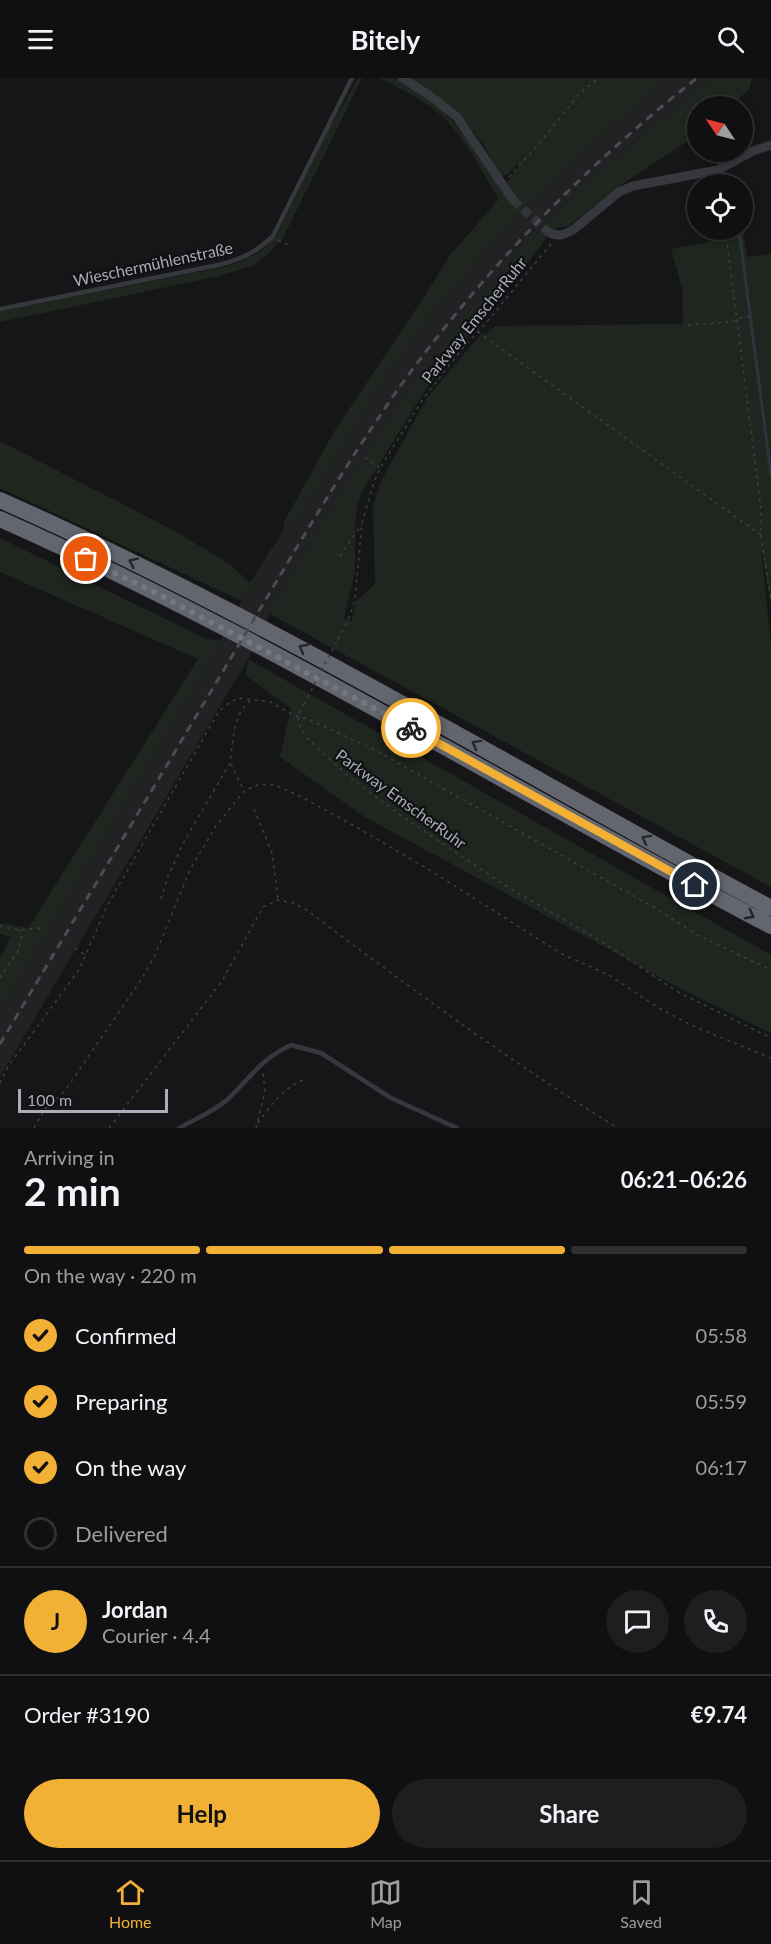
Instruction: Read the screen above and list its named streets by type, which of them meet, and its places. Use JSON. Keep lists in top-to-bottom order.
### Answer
{
  "streets": {
    "lane": ["Wieschermühlenstraße"],
    "path": ["Parkway EmscherRuhr"]
  },
  "scale_bar": "100 m",
  "north": "top left",
  "page": {
    "header": "Bitely",
    "scale": "100 m",
    "heading": ["2 min", "Arriving in", "06:21–06:26"],
    "panel": [
      "Jordan",
      "Courier · 4.4",
      "Order #3190",
      "€9.74"
    ],
    "bar": "On the way · 220 m",
    "list": [
      ["Confirmed", "05:58"],
      ["Preparing", "05:59"],
      ["On the way", "06:17"],
      "Delivered"
    ],
    "round": "J",
    "buttons": ["Help", "Share"],
    "tabs": ["Home", "Map", "Saved"]
  }
}
